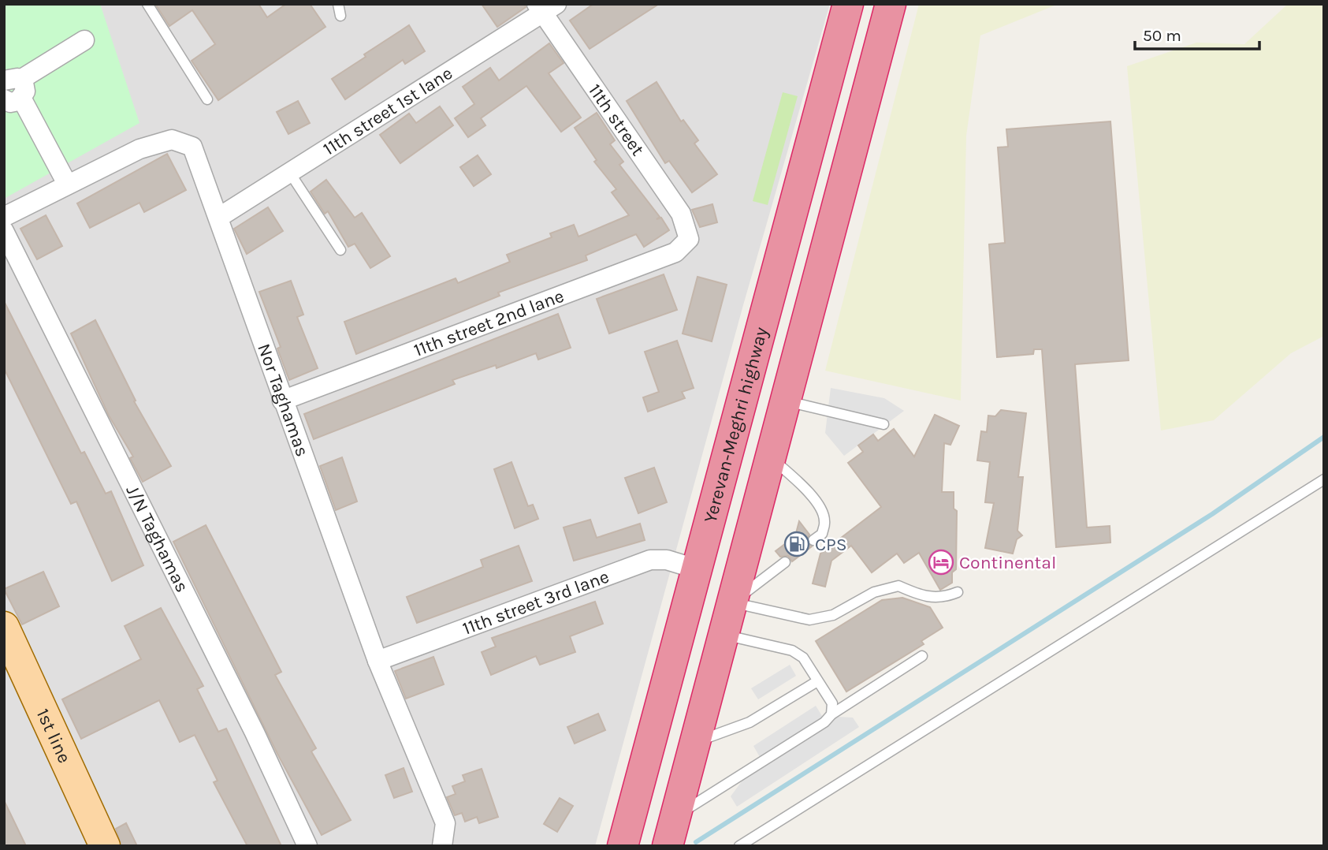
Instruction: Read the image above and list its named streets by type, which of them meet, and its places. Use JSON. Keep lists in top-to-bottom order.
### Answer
{
  "streets": {
    "highway": ["Yerevan-Meghri highway"],
    "main road": ["1st line"],
    "street": [
      "11th street 1st lane",
      "11th street",
      "11th street 2nd lane",
      "Nor Taghamas",
      "J/N Taghamas",
      "11th street 3rd lane"
    ]
  },
  "crossings": [
    ["11th street 1st lane", "11th street"],
    ["11th street 1st lane", "Nor Taghamas"],
    ["11th street", "11th street 2nd lane"],
    ["11th street 2nd lane", "Nor Taghamas"],
    ["Nor Taghamas", "11th street 3rd lane"],
    ["Yerevan-Meghri highway", "11th street 3rd lane"]
  ],
  "places": {
    "fuel station": ["CPS"],
    "hotel": ["Continental"]
  },
  "scale_bar": "50 m"
}
